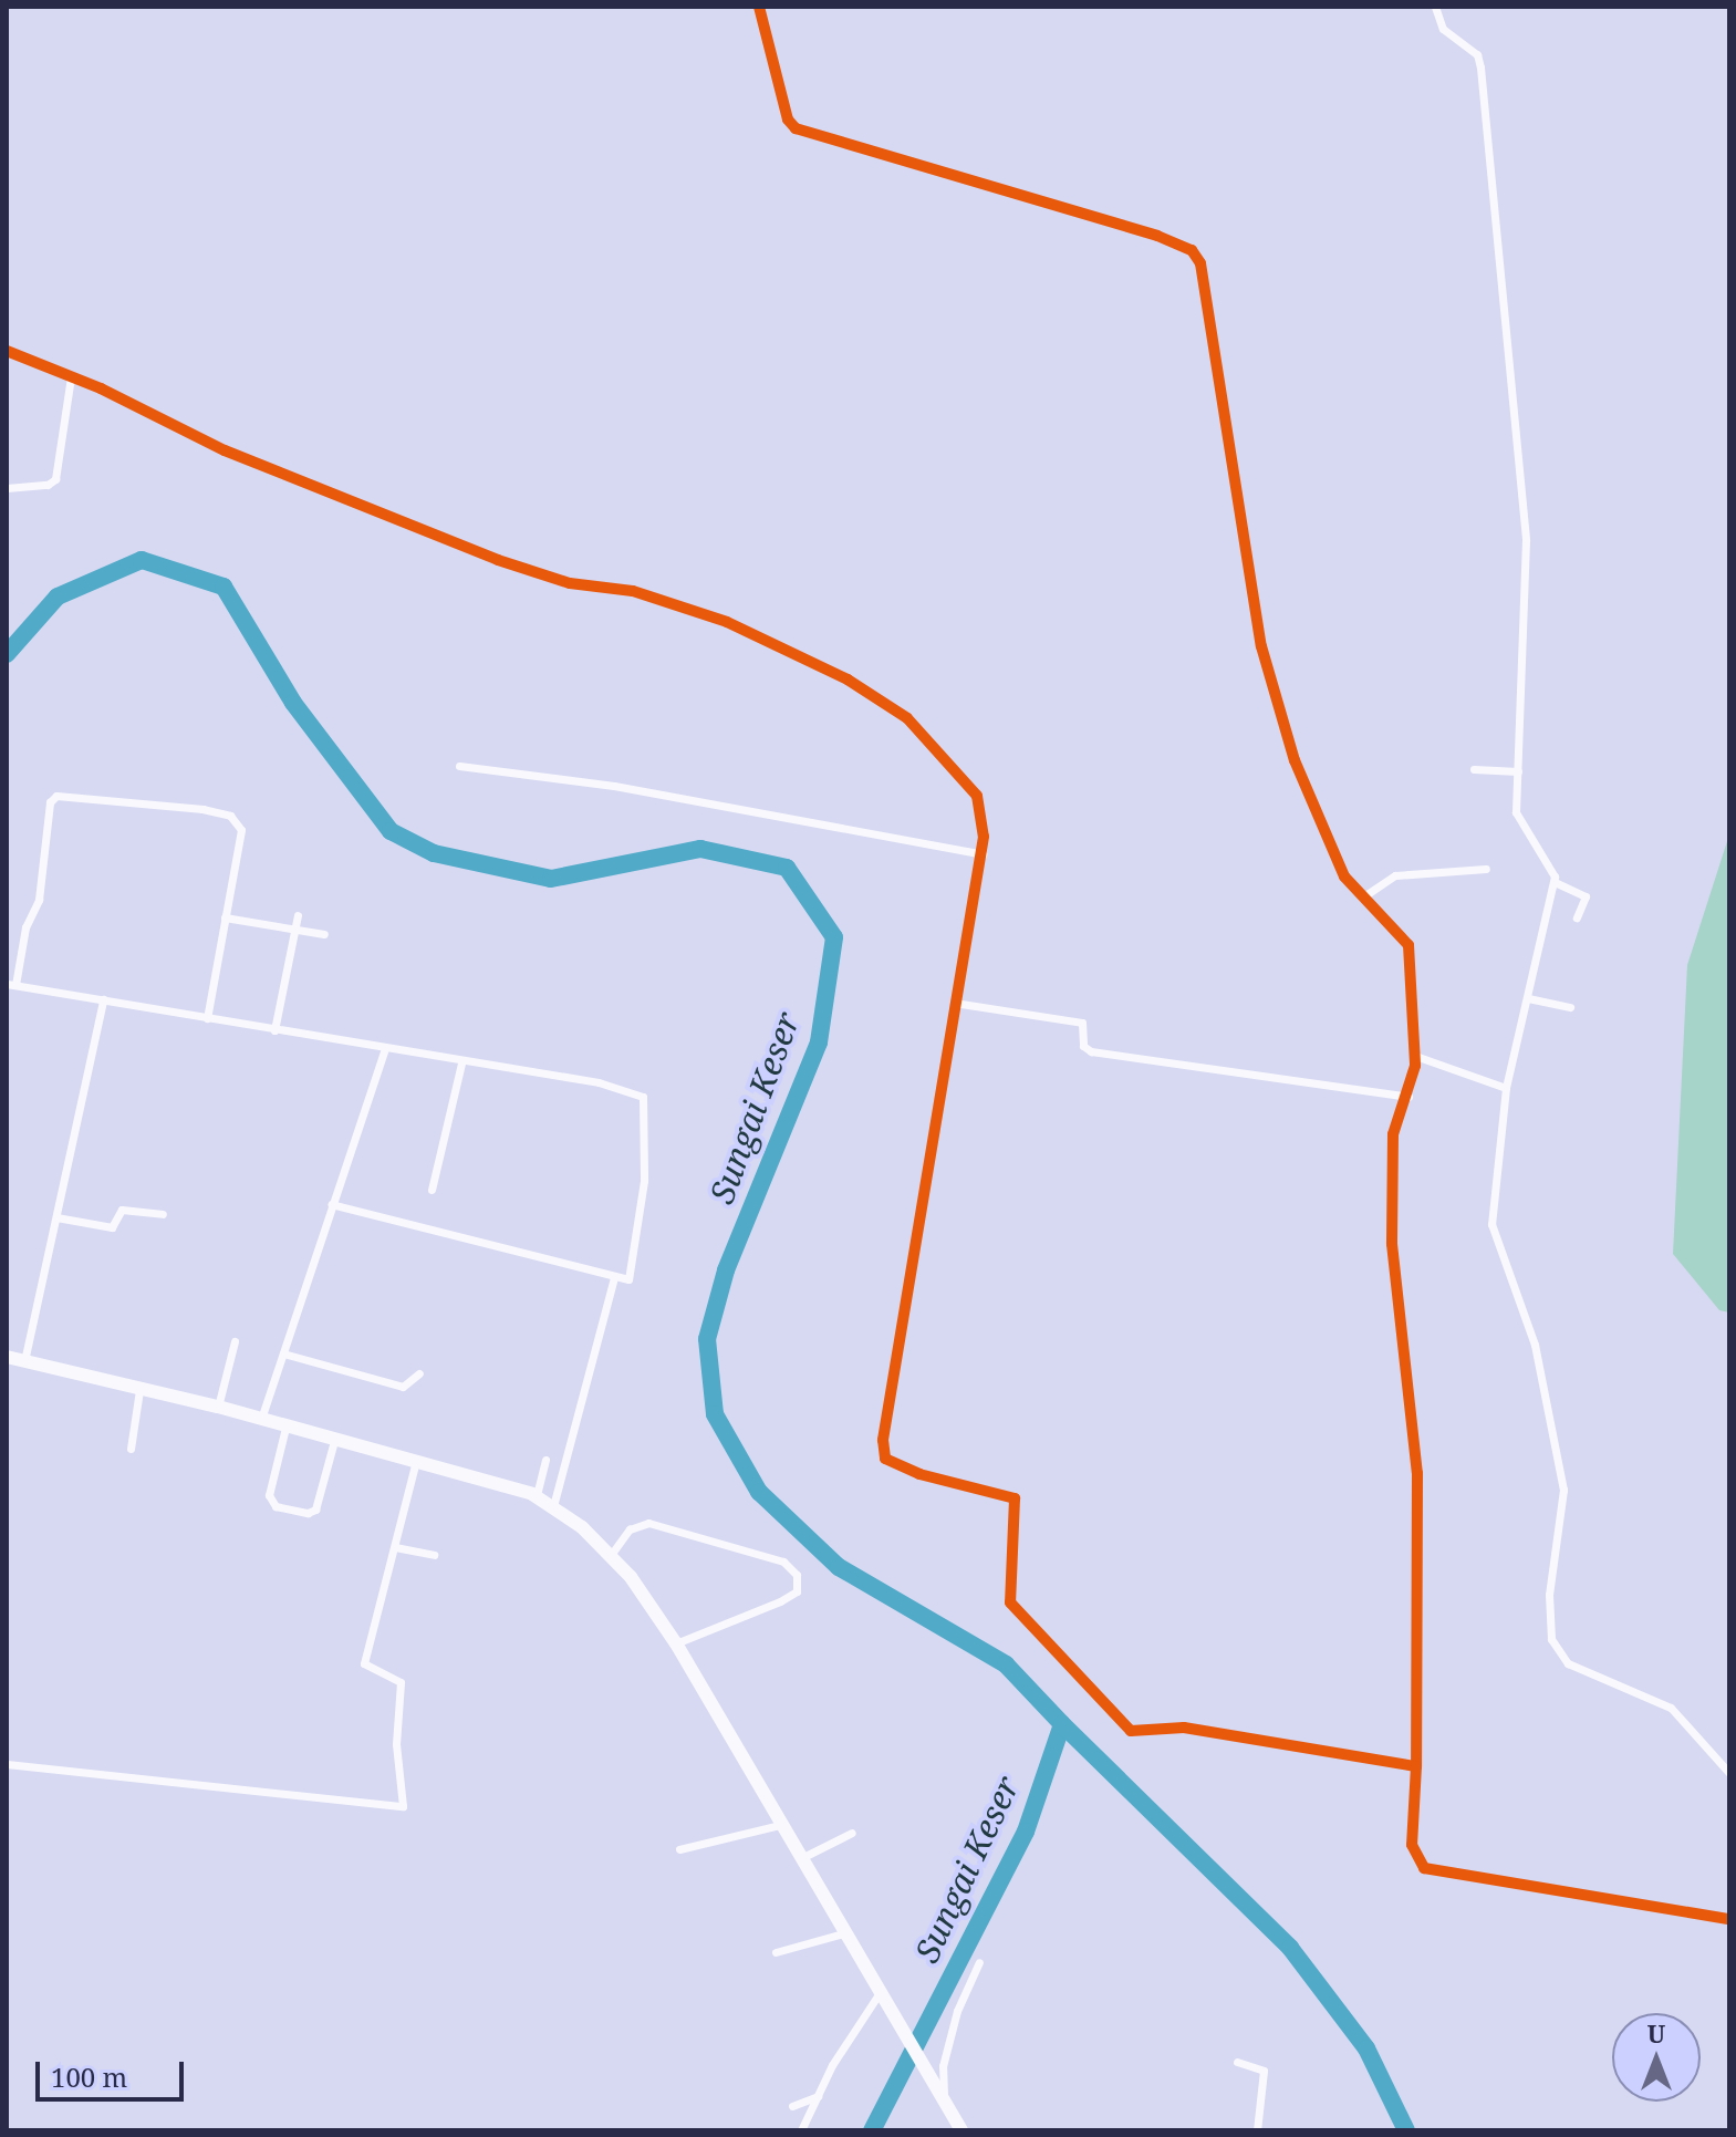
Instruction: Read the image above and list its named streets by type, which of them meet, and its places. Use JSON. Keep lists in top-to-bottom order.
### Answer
{
  "water": ["Sungai Keser"],
  "scale_bar": "100 m",
  "north": "top"
}
